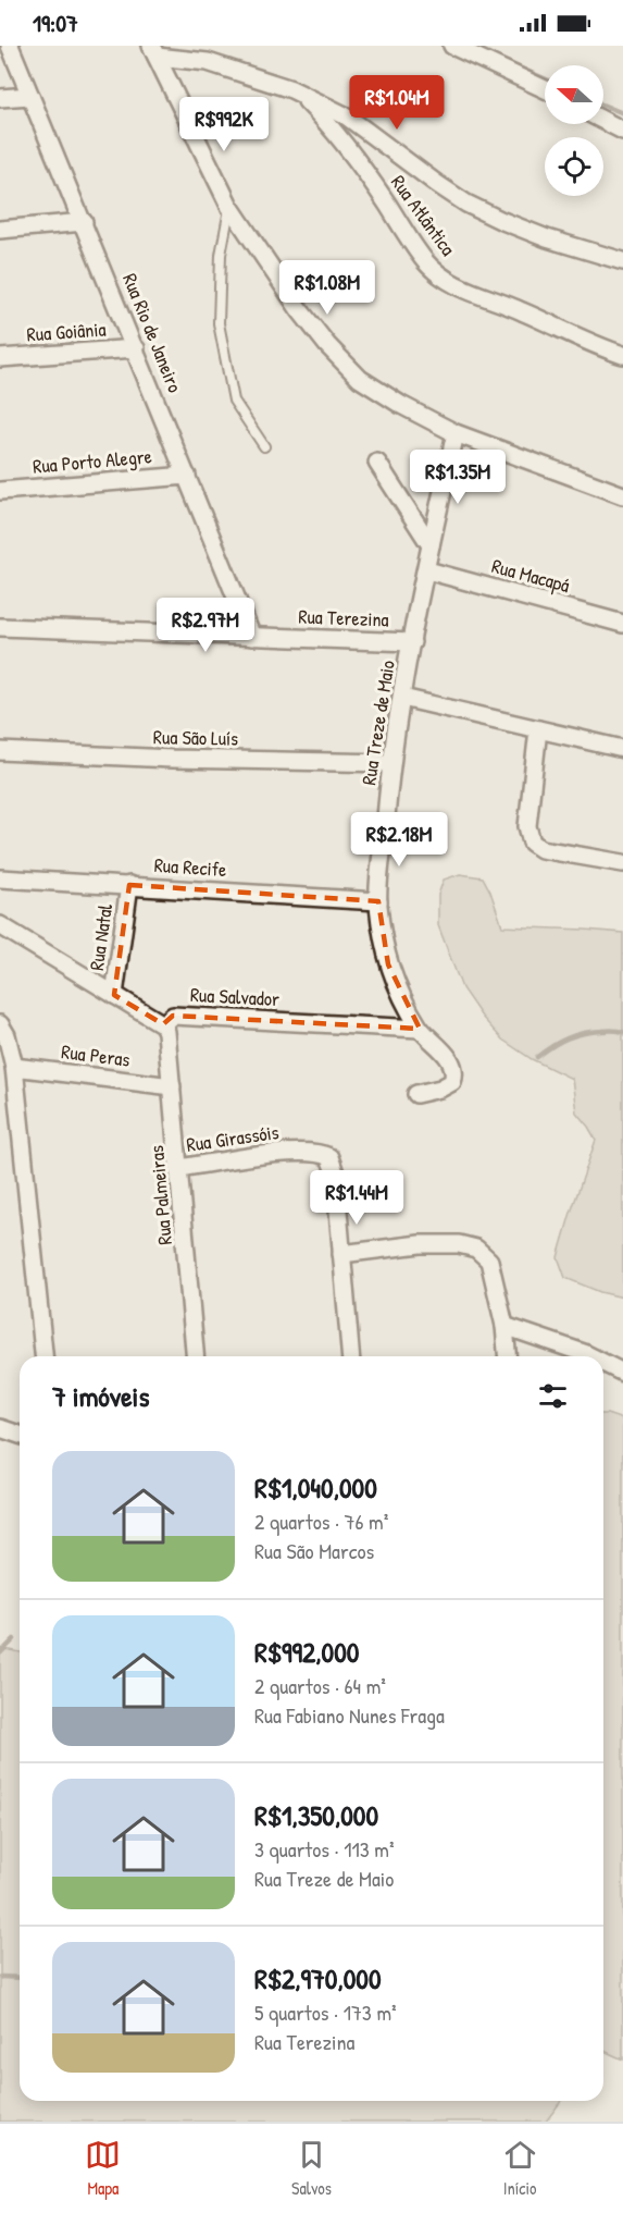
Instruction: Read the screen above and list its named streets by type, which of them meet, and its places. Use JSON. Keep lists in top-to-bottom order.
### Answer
{
  "streets": {
    "street": [
      "Rua Atlântica",
      "Rua Goiânia",
      "Rua Rio de Janeiro",
      "Rua Porto Alegre",
      "Rua Macapá",
      "Rua Terezina",
      "Rua Treze de Maio",
      "Rua São Luís",
      "Rua Recife",
      "Rua Natal",
      "Rua Salvador",
      "Rua Peras",
      "Rua Girassóis",
      "Rua Palmeiras"
    ]
  },
  "crossings": [
    ["Rua Goiânia", "Rua Rio de Janeiro"],
    ["Rua Rio de Janeiro", "Rua Porto Alegre"],
    ["Rua Rio de Janeiro", "Rua Terezina"],
    ["Rua Macapá", "Rua Treze de Maio"],
    ["Rua Terezina", "Rua Treze de Maio"],
    ["Rua Treze de Maio", "Rua São Luís"],
    ["Rua Treze de Maio", "Rua Recife"],
    ["Rua Treze de Maio", "Rua Salvador"],
    ["Rua Recife", "Rua Natal"],
    ["Rua Salvador", "Rua Palmeiras"],
    ["Rua Peras", "Rua Palmeiras"],
    ["Rua Girassóis", "Rua Palmeiras"]
  ],
  "north": "left",
  "page": {
    "status": "19:07",
    "price": [
      "R$1.04M",
      "R$992K",
      "R$1.08M",
      "R$1.35M",
      "R$2.97M",
      "R$2.18M",
      "R$1.44M"
    ],
    "heading": "7 imóveis",
    "list": [
      {
        "name": "R$1,040,000",
        "note": "2 quartos · 76 m² · Rua São Marcos"
      },
      {
        "name": "R$992,000",
        "note": "2 quartos · 64 m² · Rua Fabiano Nunes Fraga"
      },
      {
        "name": "R$1,350,000",
        "note": "3 quartos · 113 m² · Rua Treze de Maio"
      },
      {
        "name": "R$2,970,000",
        "note": "5 quartos · 173 m² · Rua Terezina"
      }
    ],
    "tabs": ["Mapa", "Salvos", "Início"]
  }
}
